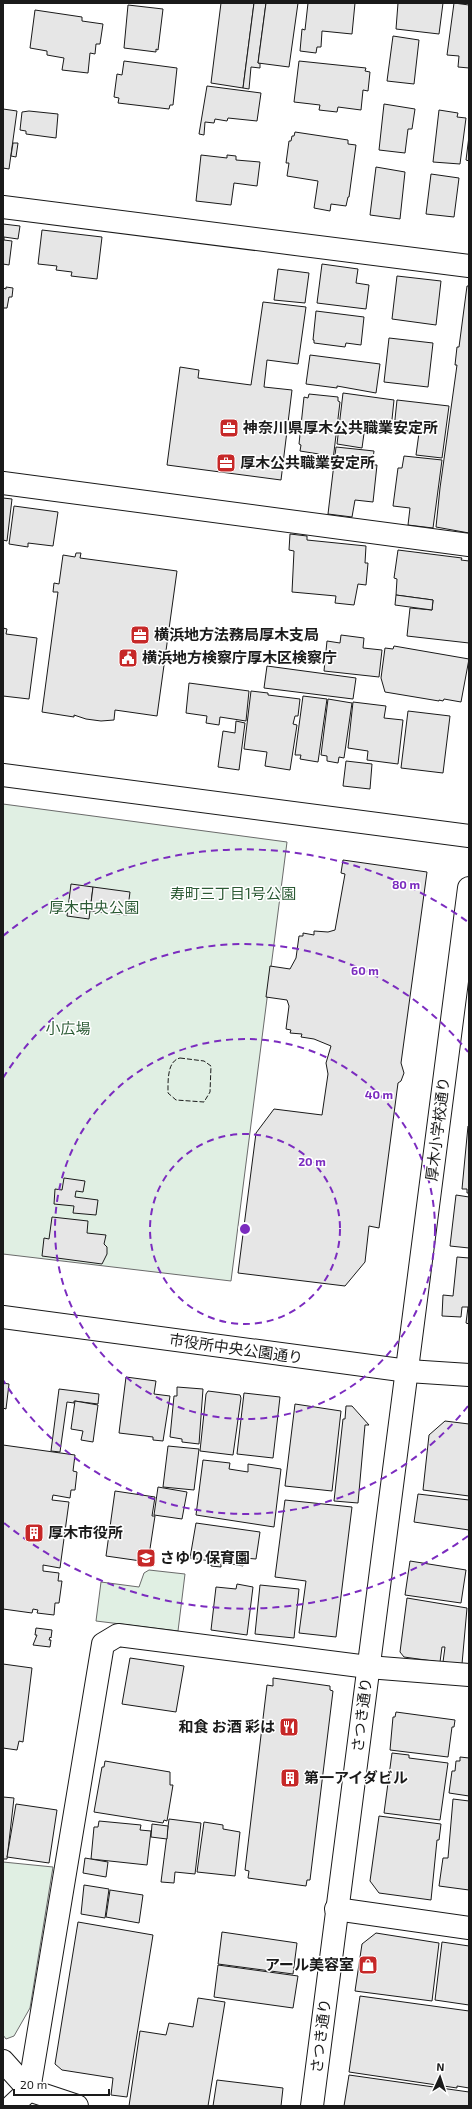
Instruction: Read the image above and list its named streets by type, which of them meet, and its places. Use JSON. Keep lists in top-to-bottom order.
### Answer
{
  "streets": {
    "street": ["厚木小学校通り", "市役所中央公園通り", "さつき通り"]
  },
  "crossings": [
    ["厚木小学校通り", "市役所中央公園通り"],
    ["厚木小学校通り", "さつき通り"],
    ["市役所中央公園通り", "さつき通り"]
  ],
  "parks": ["寿町三丁目1号公園", "厚木中央公園", "小広場"],
  "places": {
    "office": ["神奈川県厚木公共職業安定所", "厚木公共職業安定所", "横浜地方法務局厚木支局"],
    "public building": ["横浜地方検察庁厚木区検察庁"],
    "building": ["厚木市役所", "第一アイダビル"],
    "school or university": ["さゆり保育園"],
    "restaurant": ["和食 お酒 彩は"],
    "shop": ["アール美容室"]
  },
  "scale_bar": "20 m",
  "north": "top",
  "rings": [
    "80 m",
    "60 m",
    "40 m",
    "20 m"
  ]
}
